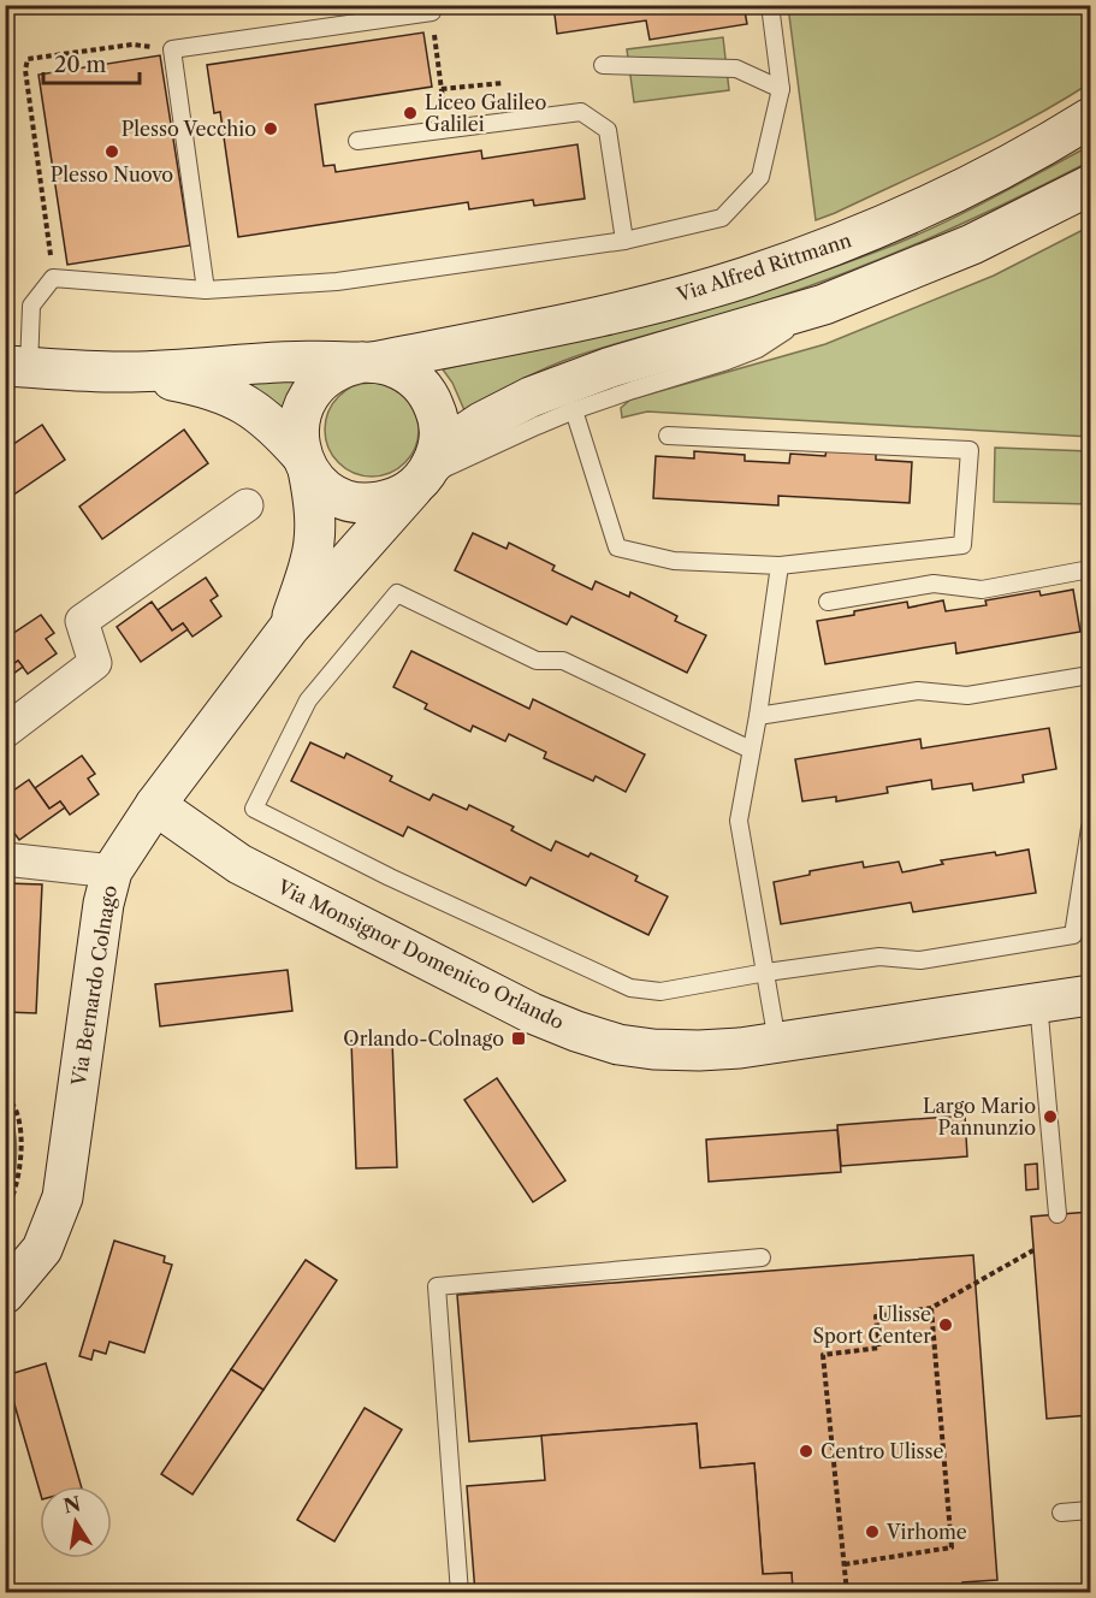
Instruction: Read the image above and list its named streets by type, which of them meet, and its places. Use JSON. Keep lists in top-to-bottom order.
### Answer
{
  "streets": {
    "main road": ["Via Alfred Rittmann", "Via Monsignor Domenico Orlando", "Via Bernardo Colnago"]
  },
  "crossings": [
    ["Via Monsignor Domenico Orlando", "Via Bernardo Colnago"]
  ],
  "places": {
    "other": [
      "Liceo Galileo Galilei",
      "Plesso Vecchio",
      "Plesso Nuovo",
      "Largo Mario Pannunzio",
      "Ulisse Sport Center",
      "Centro Ulisse",
      "Virhome"
    ],
    "transit": ["Orlando-Colnago"]
  },
  "scale_bar": "20 m",
  "north": "top"
}
